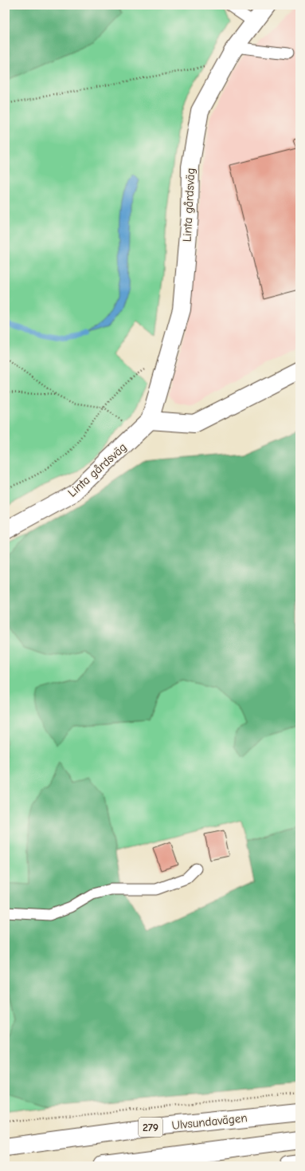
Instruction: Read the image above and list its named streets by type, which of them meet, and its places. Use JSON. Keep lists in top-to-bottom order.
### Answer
{
  "streets": {
    "street": ["Linta gårdsväg", "Ulvsundavägen", "279"]
  }
}
